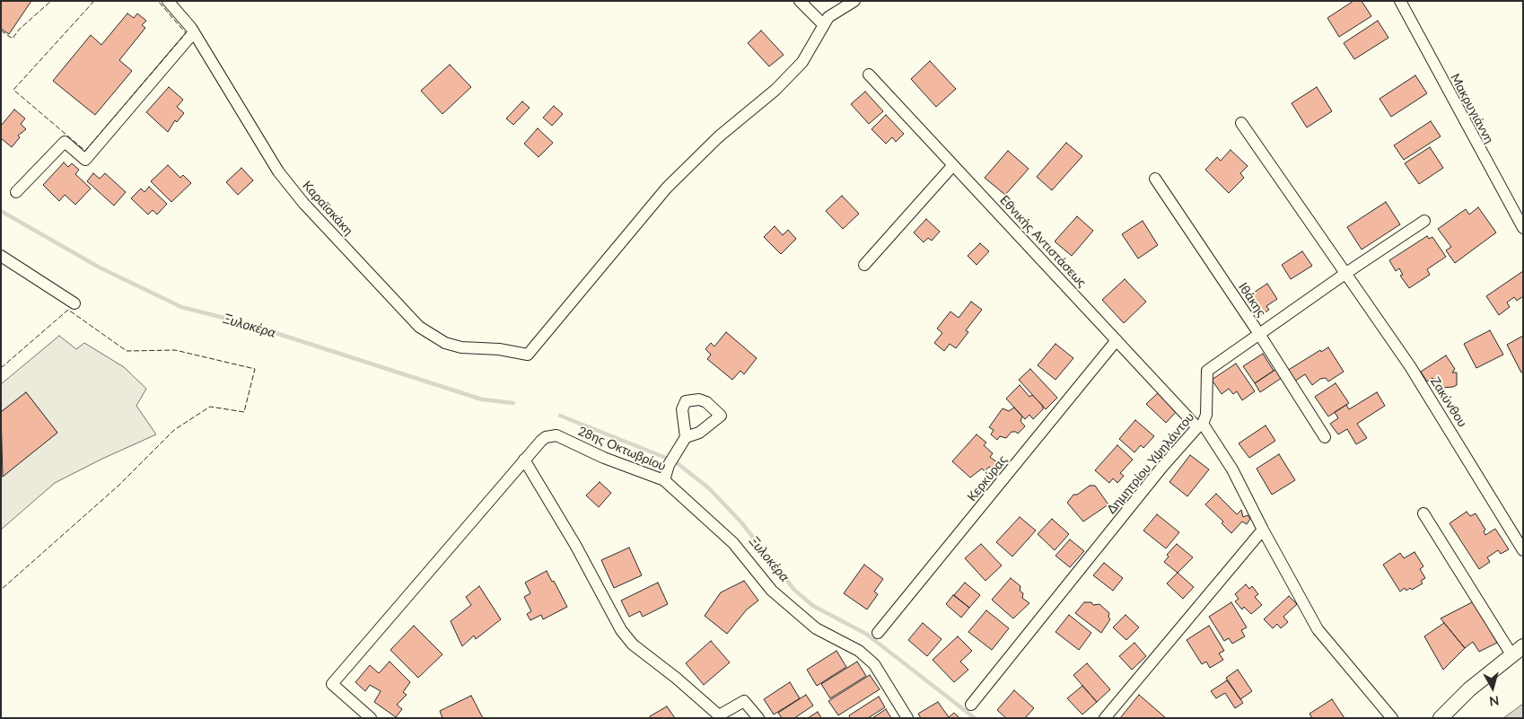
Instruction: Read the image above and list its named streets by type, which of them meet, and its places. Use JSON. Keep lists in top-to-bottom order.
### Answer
{
  "streets": {
    "street": [
      "Μακρυγιάννη",
      "Καραϊσκάκη",
      "Εθνικής Αντιστάσεως",
      "Ιθάκης",
      "Ζακύνθου",
      "28ης Οκτωβρίου",
      "Δημητρίου Υψηλάντου",
      "Κερκύρας"
    ]
  },
  "crossings": [
    ["Εθνικής Αντιστάσεως", "Δημητρίου Υψηλάντου"],
    ["Εθνικής Αντιστάσεως", "Κερκύρας"],
    ["Ιθάκης", "Δημητρίου Υψηλάντου"],
    ["Ζακύνθου", "Δημητρίου Υψηλάντου"]
  ],
  "water": ["Ξυλοκέρα"],
  "north": "bottom"
}
